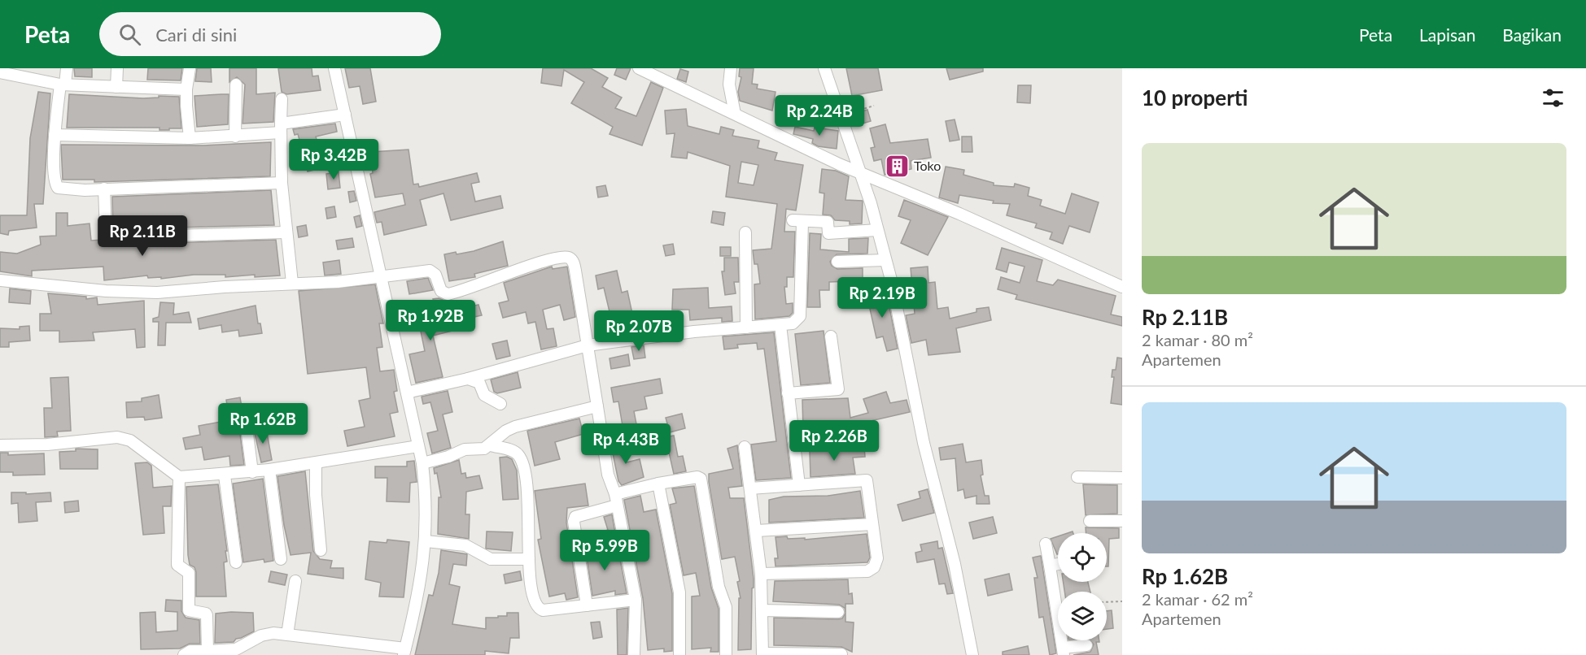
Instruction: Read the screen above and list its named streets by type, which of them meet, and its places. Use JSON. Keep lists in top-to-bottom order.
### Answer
{
  "places": {
    "building": ["Toko"]
  },
  "page": {
    "header": "Peta",
    "search": "Cari di sini",
    "nav": ["Peta", "Lapisan", "Bagikan"],
    "heading": "10 properti",
    "price": [
      "Rp 2.24B",
      "Rp 3.42B",
      "Rp 2.11B",
      "Rp 2.19B",
      "Rp 1.92B",
      "Rp 2.07B",
      "Rp 1.62B",
      "Rp 2.26B",
      "Rp 4.43B",
      "Rp 5.99B"
    ],
    "list": [
      {
        "name": "Rp 2.11B",
        "note": "2 kamar · 80 m² · Apartemen"
      },
      {
        "name": "Rp 1.62B",
        "note": "2 kamar · 62 m² · Apartemen"
      }
    ]
  }
}
